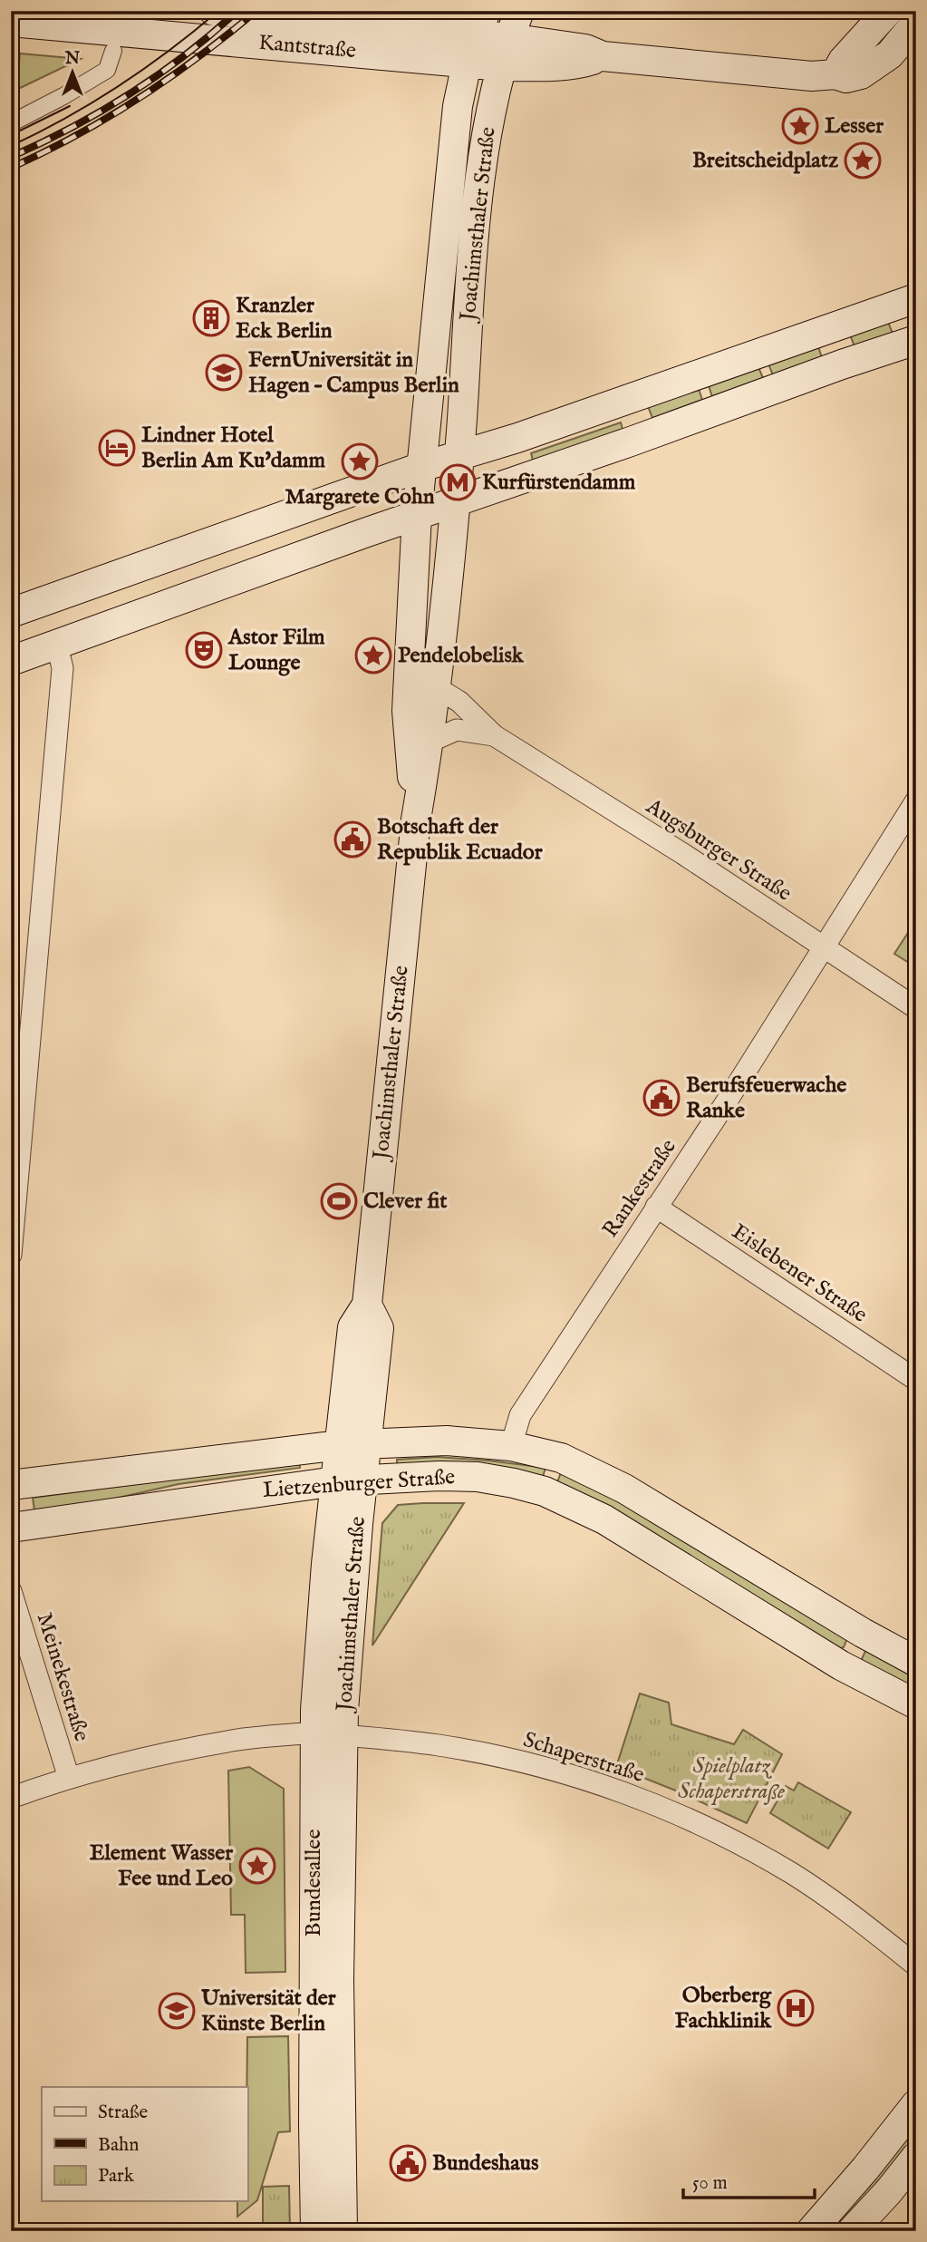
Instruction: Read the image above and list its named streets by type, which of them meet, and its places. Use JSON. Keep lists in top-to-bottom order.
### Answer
{
  "streets": {
    "main road": [
      "Kantstraße",
      "Joachimsthaler Straße",
      "Lietzenburger Straße",
      "Bundesallee"
    ],
    "street": [
      "Augsburger Straße",
      "Rankestraße",
      "Eislebener Straße",
      "Meinekestraße",
      "Schaperstraße"
    ]
  },
  "crossings": [
    ["Kantstraße", "Joachimsthaler Straße"],
    ["Joachimsthaler Straße", "Augsburger Straße"],
    ["Joachimsthaler Straße", "Lietzenburger Straße"],
    ["Joachimsthaler Straße", "Schaperstraße"],
    ["Joachimsthaler Straße", "Bundesallee"],
    ["Augsburger Straße", "Rankestraße"],
    ["Rankestraße", "Eislebener Straße"],
    ["Rankestraße", "Lietzenburger Straße"],
    ["Schaperstraße", "Bundesallee"]
  ],
  "parks": ["Spielplatz Schaperstraße"],
  "places": {
    "place": [
      "Lesser",
      "Breitscheidplatz",
      "Margarete Cohn",
      "Pendelobelisk",
      "Element Wasser Fee und Leo"
    ],
    "building": ["Kranzler Eck Berlin"],
    "school or university": ["FernUniversität in Hagen – Campus Berlin", "Universität der Künste Berlin"],
    "hotel": ["Lindner Hotel Berlin Am Ku'damm"],
    "metro station": ["Kurfürstendamm"],
    "theatre": ["Astor Film Lounge"],
    "public building": ["Botschaft der Republik Ecuador", "Berufsfeuerwache Ranke", "Bundeshaus"],
    "sports": ["Clever fit"],
    "hospital": ["Oberberg Fachklinik"]
  },
  "legend": ["Straße", "Bahn", "Park"],
  "scale_bar": "50 m",
  "north": "top"
}
